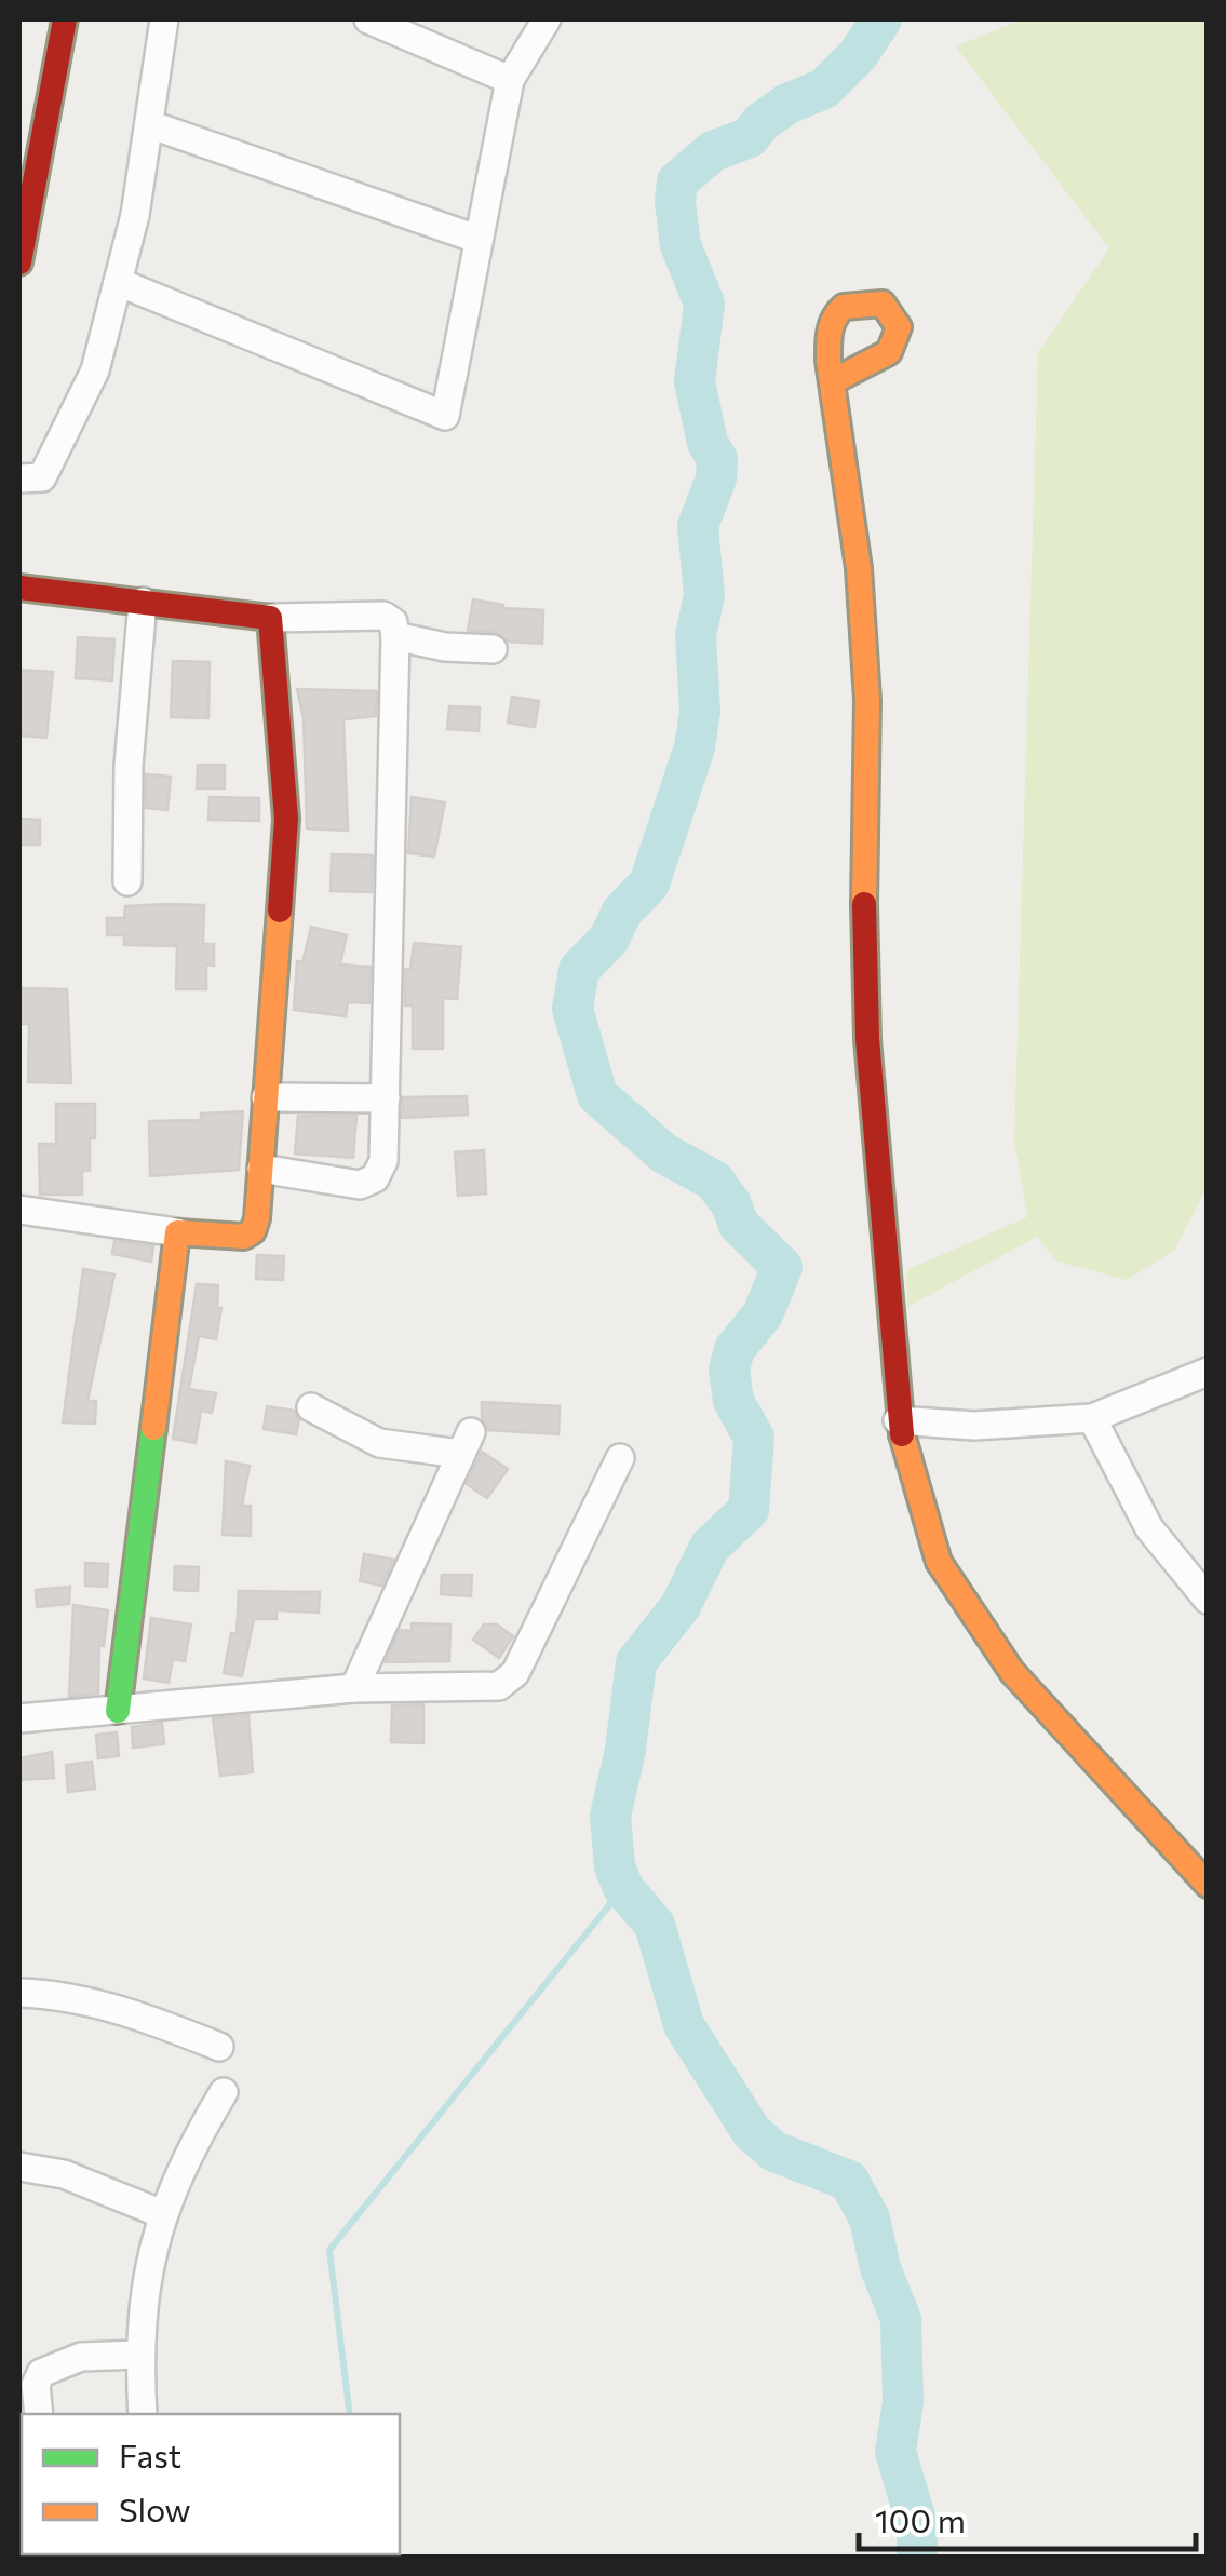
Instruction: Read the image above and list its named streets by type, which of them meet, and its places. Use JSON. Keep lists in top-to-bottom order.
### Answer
{
  "legend": ["Fast", "Slow"],
  "scale_bar": "100 m"
}
